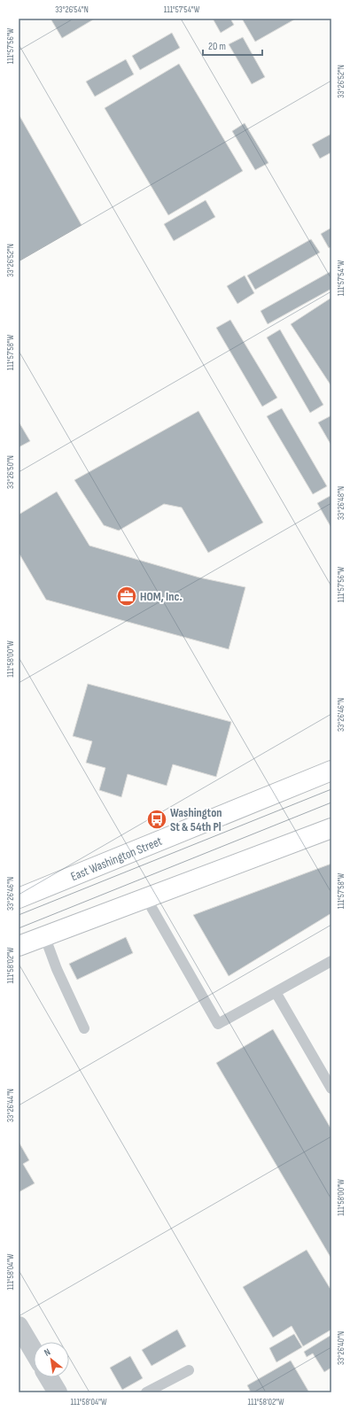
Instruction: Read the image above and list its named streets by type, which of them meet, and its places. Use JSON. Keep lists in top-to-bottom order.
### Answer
{
  "streets": {
    "main road": ["East Washington Street"]
  },
  "places": {
    "office": ["HOM, Inc."],
    "bus stop": ["Washington St & 54th Pl"]
  },
  "scale_bar": "20 m",
  "north": "top left",
  "coordinates": [
    "33°26'54\"N",
    "111°57'54\"W",
    "111°57'56\"W",
    "33°26'52\"N",
    "111°57'58\"W",
    "33°26'50\"N",
    "33°26'48\"N",
    "111°58'00\"W",
    "33°26'46\"N",
    "111°58'02\"W",
    "33°26'44\"N",
    "111°58'04\"W",
    "33°26'40\"N"
  ]
}
